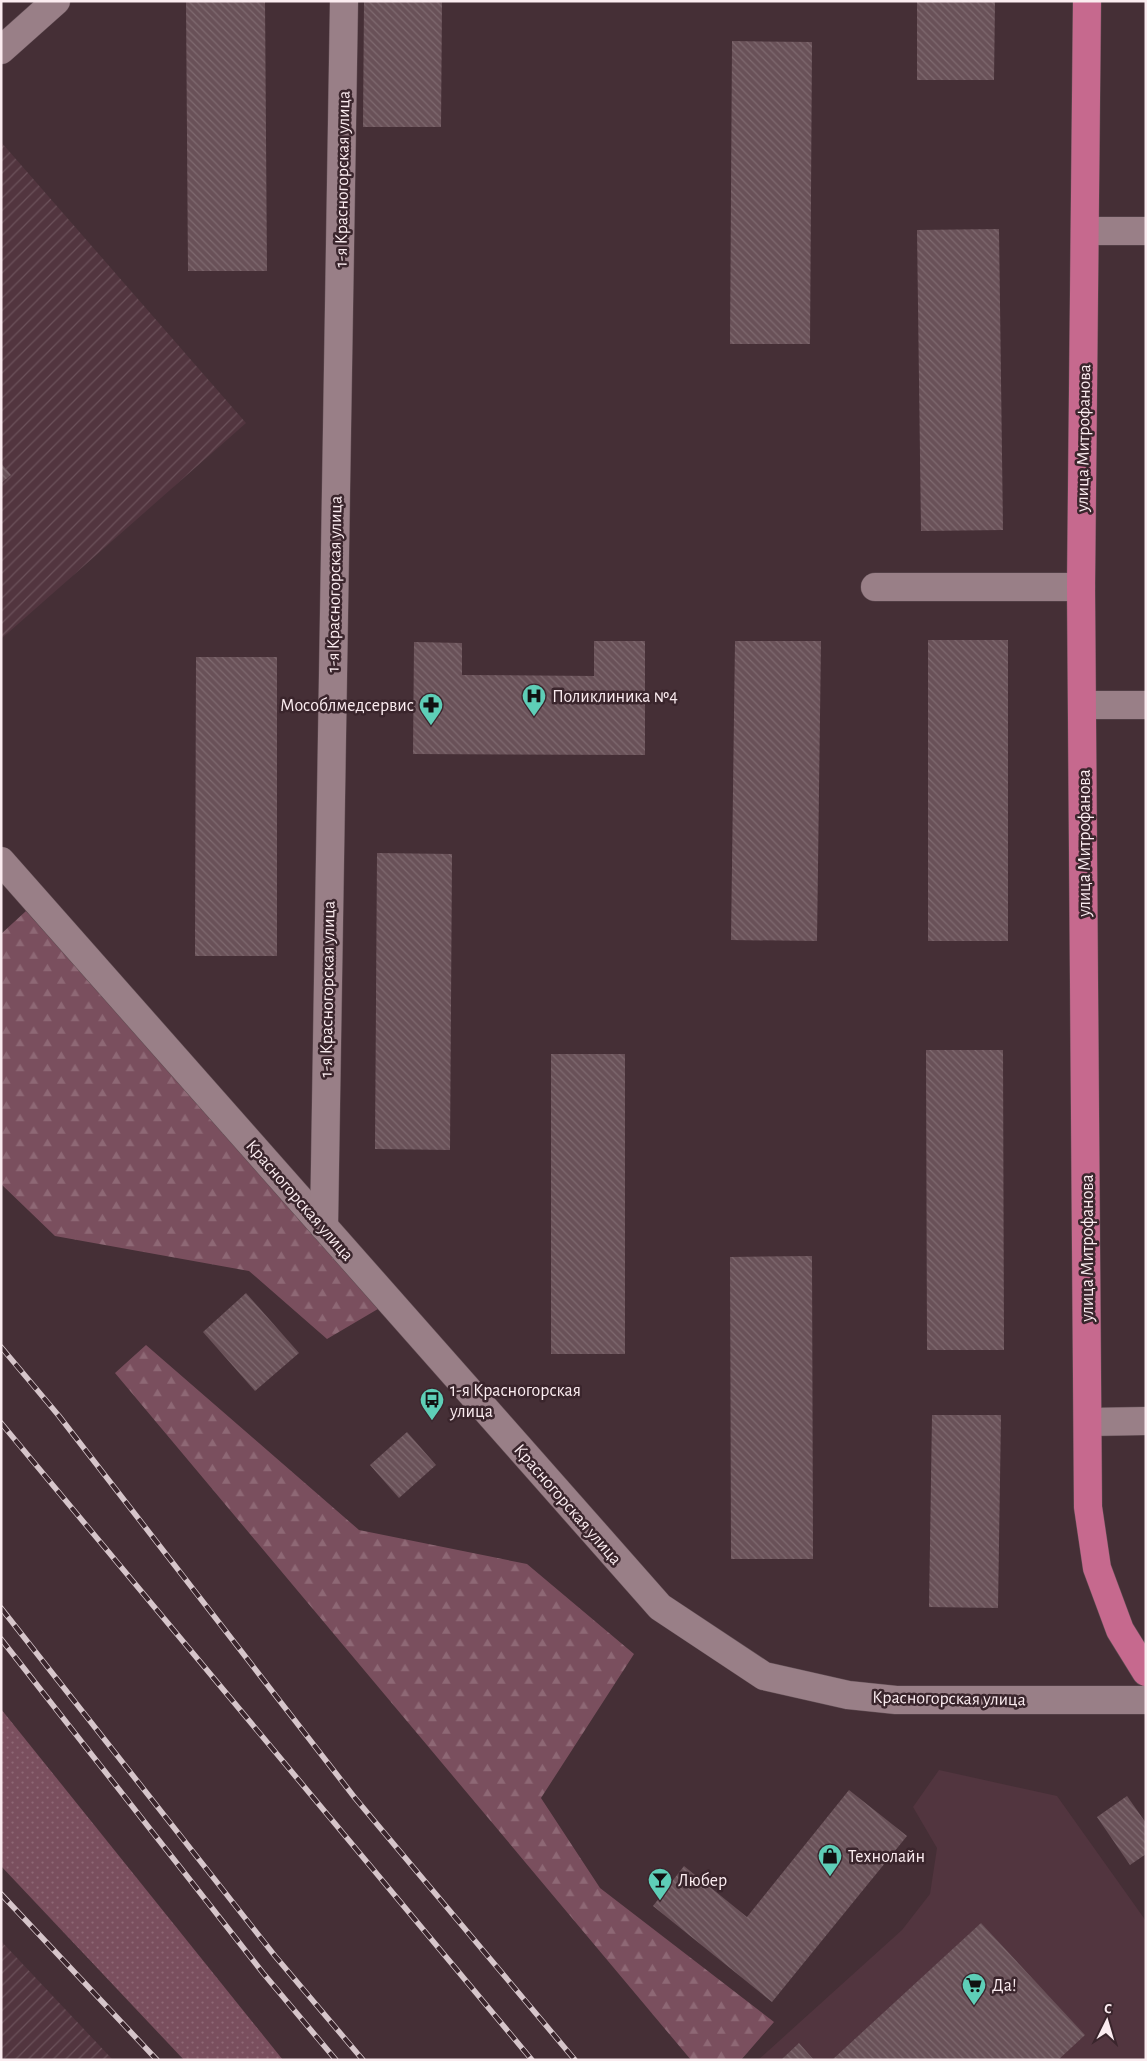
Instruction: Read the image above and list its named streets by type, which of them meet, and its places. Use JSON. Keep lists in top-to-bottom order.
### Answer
{
  "streets": {
    "main road": ["улица Митрофанова"],
    "street": ["1-я Красногорская улица", "Красногорская улица"]
  },
  "crossings": [
    ["1-я Красногорская улица", "Красногорская улица"]
  ],
  "places": {
    "hospital": ["Поликлиника №4"],
    "pharmacy": ["Мособлмедсервис"],
    "bus stop": ["1-я Красногорская улица"],
    "shop": ["Технолайн"],
    "bar": ["Любер"],
    "supermarket": ["Да!"]
  },
  "north": "top"
}
